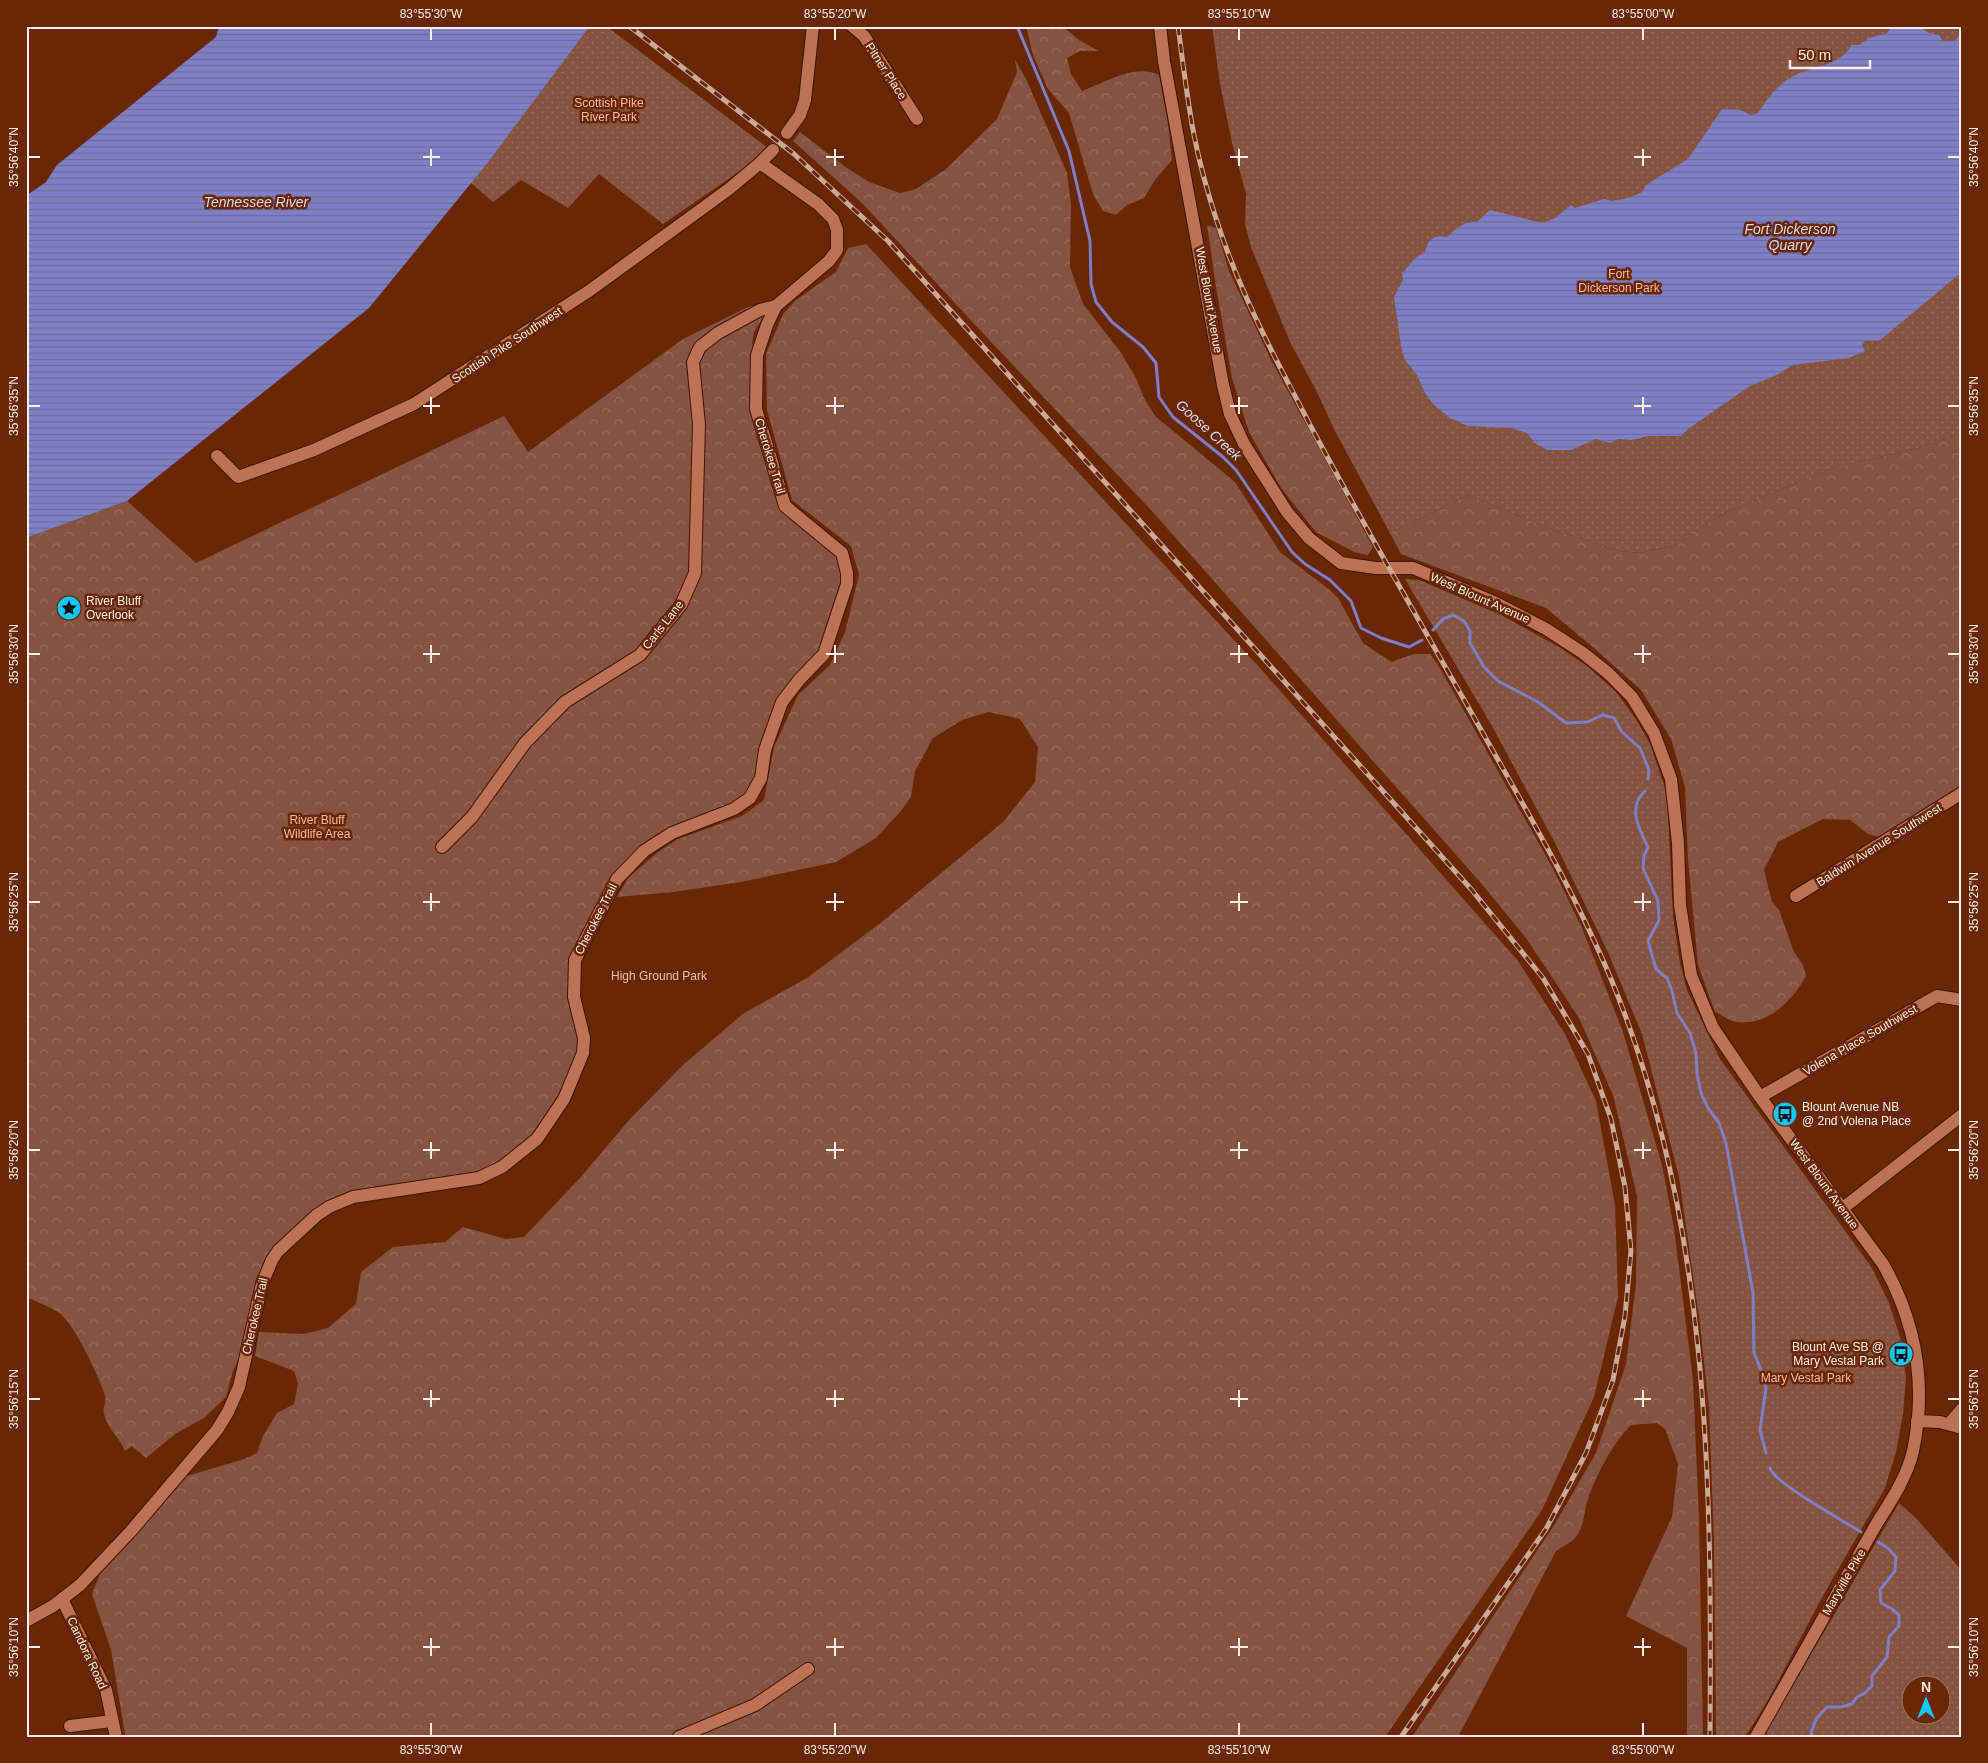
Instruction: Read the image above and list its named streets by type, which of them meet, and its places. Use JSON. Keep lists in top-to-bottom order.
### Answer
{
  "streets": {
    "street": [
      "Pitner Place",
      "West Blount Avenue",
      "Scottish Pike Southwest",
      "Cherokee Trail",
      "Carls Lane",
      "Baldwin Avenue Southwest",
      "Volena Place Southwest",
      "Maryville Pike",
      "Candora Road"
    ]
  },
  "crossings": [
    ["West Blount Avenue", "Volena Place Southwest"],
    ["West Blount Avenue", "Maryville Pike"],
    ["Scottish Pike Southwest", "Cherokee Trail"],
    ["Cherokee Trail", "Carls Lane"],
    ["Cherokee Trail", "Candora Road"]
  ],
  "water": ["Tennessee River", "Fort Dickerson Quarry", "Goose Creek"],
  "parks": [
    "Scottish Pike River Park",
    "Fort Dickerson Park",
    "River Bluff Wildlife Area",
    "High Ground Park",
    "Mary Vestal Park"
  ],
  "places": {
    "place": ["River Bluff Overlook"],
    "bus stop": ["Blount Avenue NB @ 2nd Volena Place", "Blount Ave SB @ Mary Vestal Park"]
  },
  "scale_bar": "50 m",
  "north": "top",
  "coordinates": [
    "83°55'30\"W",
    "83°55'20\"W",
    "83°55'10\"W",
    "83°55'00\"W",
    "35°56'40\"N",
    "35°56'35\"N",
    "35°56'30\"N",
    "35°56'25\"N",
    "35°56'20\"N",
    "35°56'15\"N",
    "35°56'10\"N"
  ]
}
